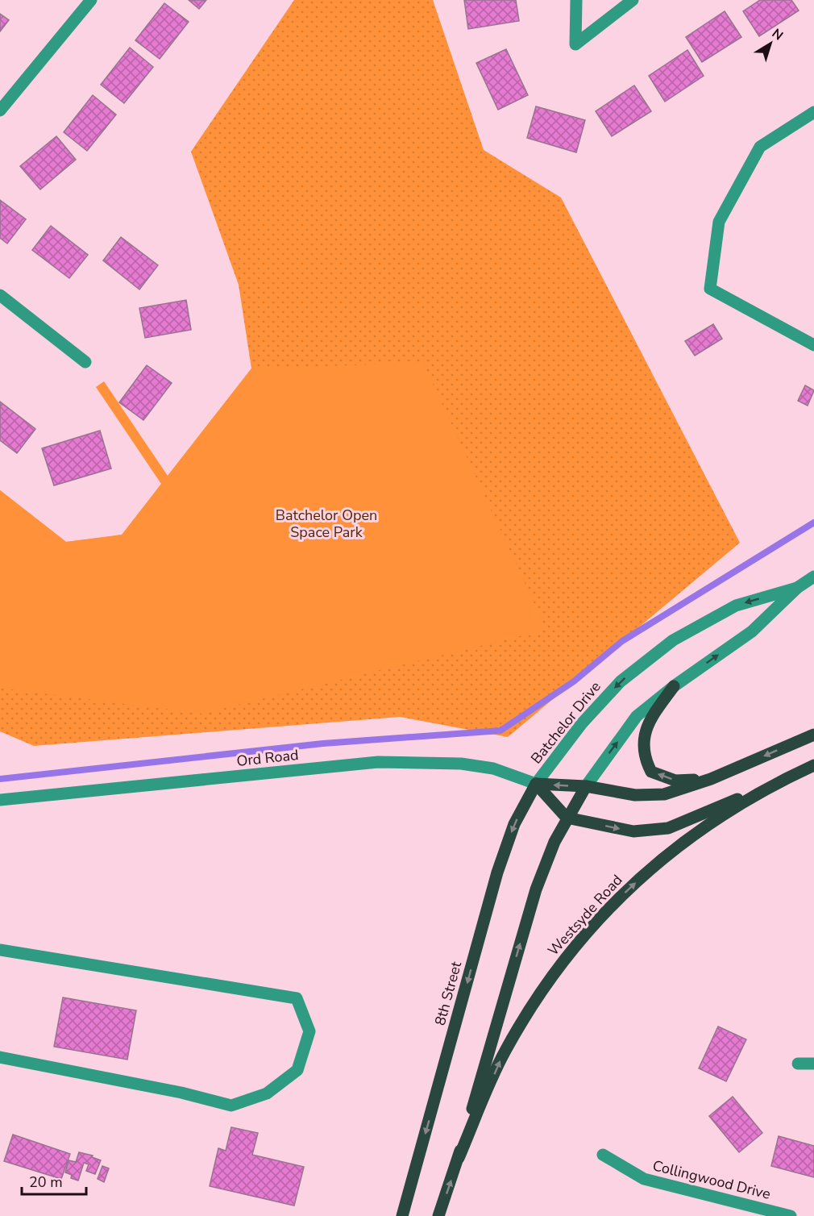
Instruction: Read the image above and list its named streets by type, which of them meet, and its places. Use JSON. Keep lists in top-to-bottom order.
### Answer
{
  "streets": {
    "main road": ["Batchelor Drive", "Westsyde Road", "8th Street"],
    "street": ["Ord Road", "Collingwood Drive"]
  },
  "crossings": [
    ["Batchelor Drive", "Ord Road"],
    ["Batchelor Drive", "8th Street"],
    ["Ord Road", "8th Street"]
  ],
  "parks": ["Batchelor Open Space Park"],
  "scale_bar": "20 m",
  "north": "top right"
}
